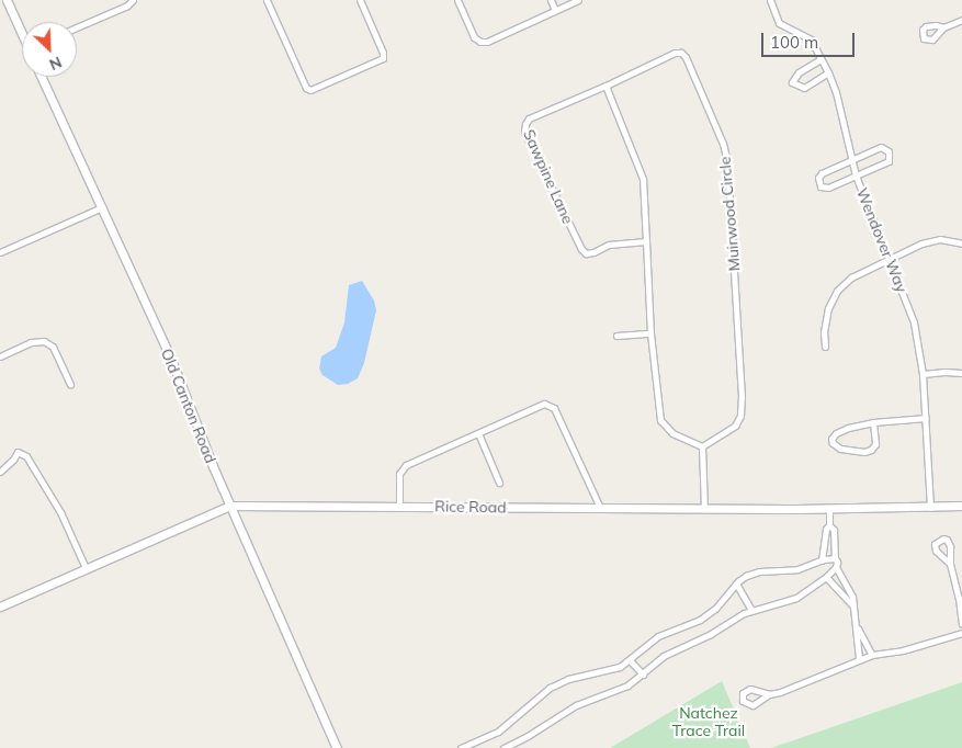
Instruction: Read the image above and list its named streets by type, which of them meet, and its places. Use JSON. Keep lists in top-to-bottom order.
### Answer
{
  "streets": {
    "street": [
      "Sawpine Lane",
      "Muirwood Circle",
      "Wendover Way",
      "Old Canton Road",
      "Rice Road"
    ]
  },
  "crossings": [
    ["Sawpine Lane", "Muirwood Circle"],
    ["Wendover Way", "Rice Road"],
    ["Old Canton Road", "Rice Road"]
  ],
  "parks": ["Natchez Trace Trail"],
  "scale_bar": "100 m",
  "north": "bottom right"
}
